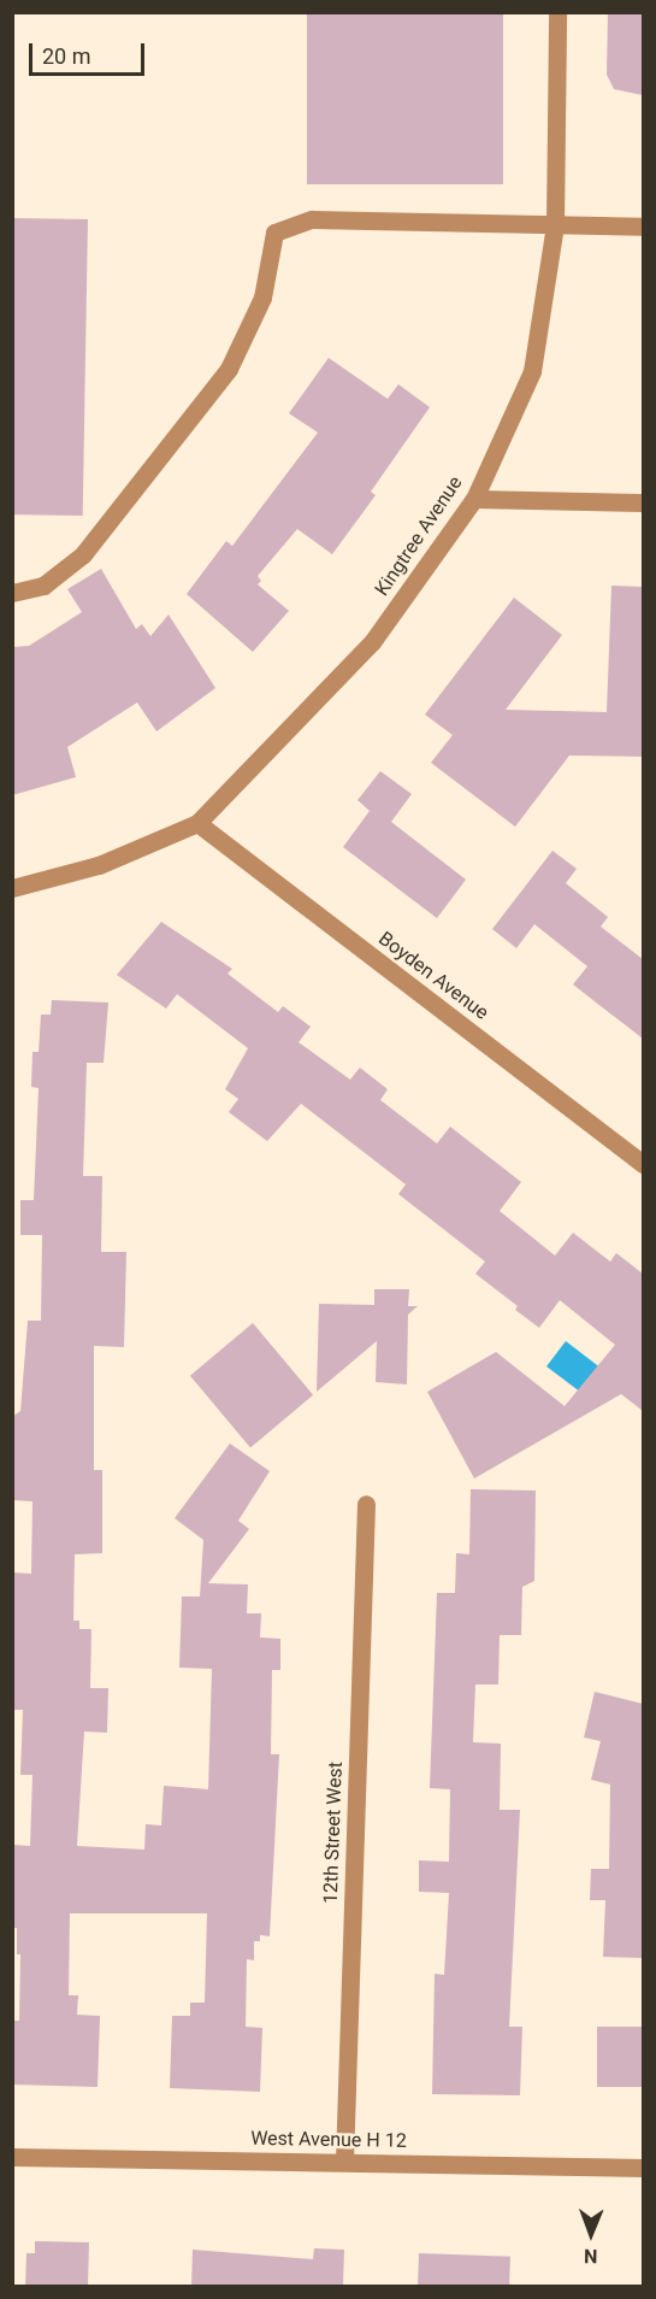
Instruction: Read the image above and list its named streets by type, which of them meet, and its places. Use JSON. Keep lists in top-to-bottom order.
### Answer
{
  "streets": {
    "street": [
      "Kingtree Avenue",
      "Boyden Avenue",
      "12th Street West",
      "West Avenue H 12"
    ]
  },
  "crossings": [
    ["Kingtree Avenue", "Boyden Avenue"],
    ["12th Street West", "West Avenue H 12"]
  ],
  "scale_bar": "20 m",
  "north": "bottom"
}
